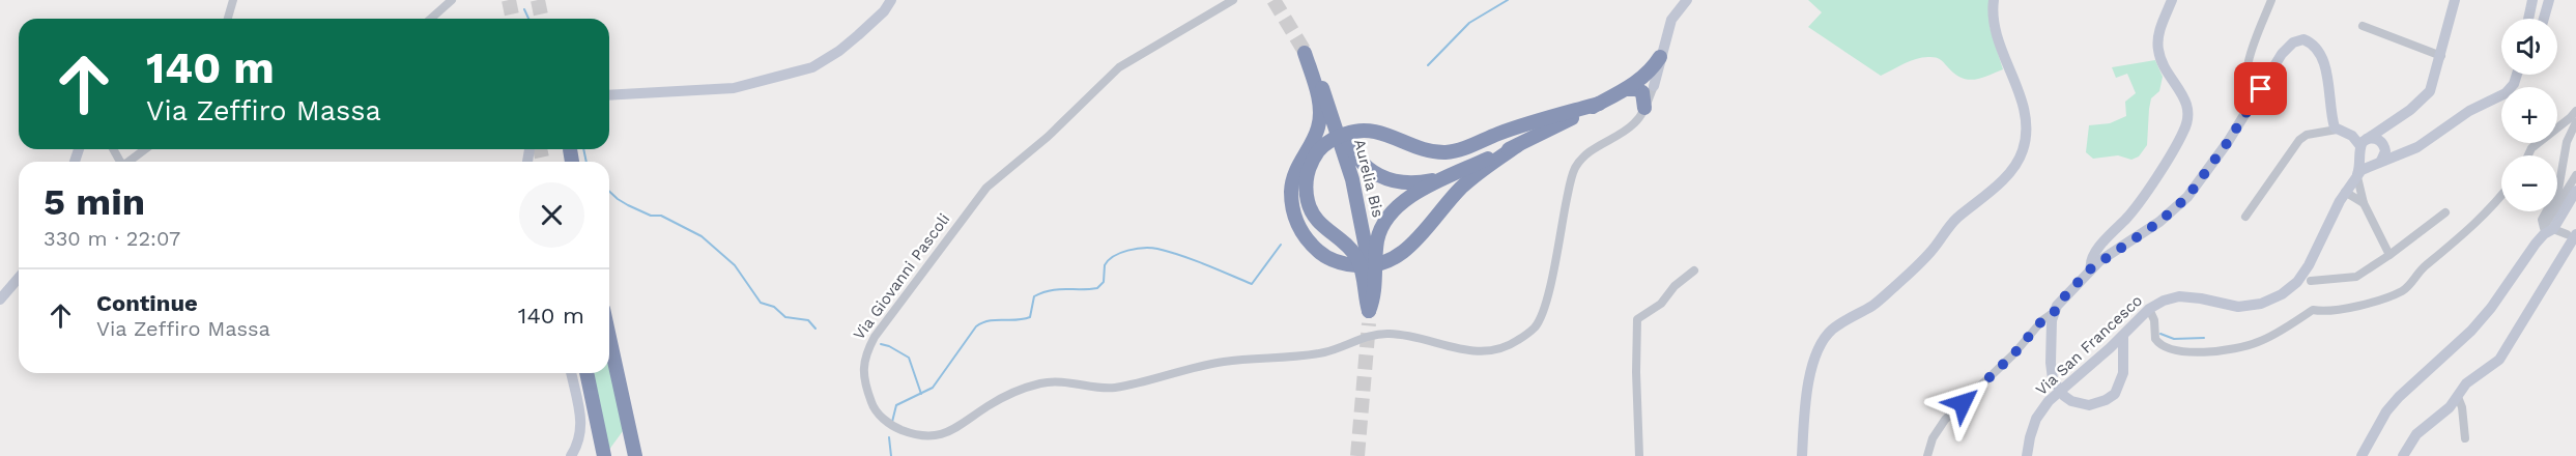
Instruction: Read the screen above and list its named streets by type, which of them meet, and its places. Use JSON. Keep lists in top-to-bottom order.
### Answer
{
  "streets": {
    "highway": ["Aurelia Bis"],
    "street": ["Via Giovanni Pascoli", "Via San Francesco"]
  },
  "page": {
    "map_buttons": ["+", "−"],
    "turn": ["140 m", "Via Zeffiro Massa"],
    "heading": ["5 min", "330 m · 22:07"],
    "list": [
      {
        "name": "Continue",
        "note": "Via Zeffiro Massa",
        "value": "140 m"
      }
    ]
  }
}
